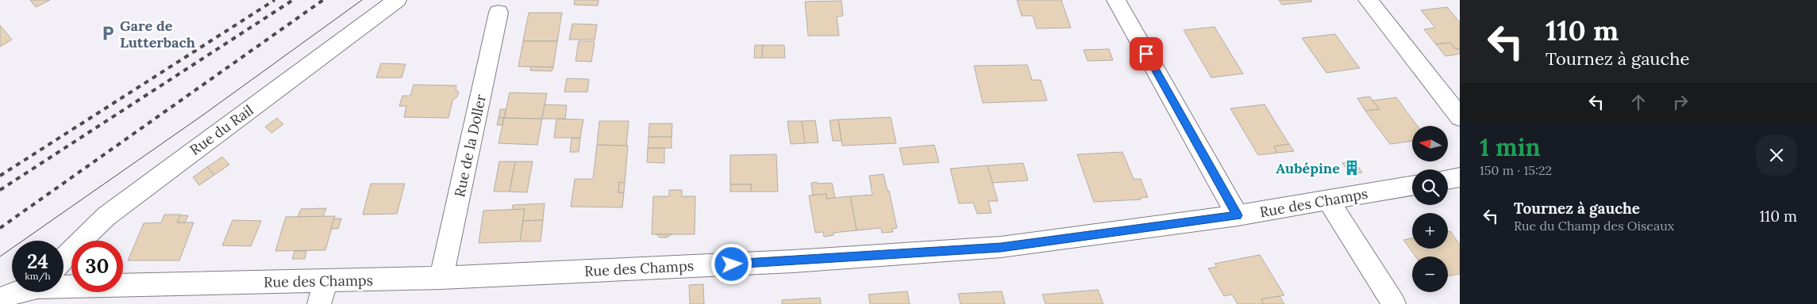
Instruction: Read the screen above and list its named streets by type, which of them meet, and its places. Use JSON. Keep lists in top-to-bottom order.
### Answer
{
  "streets": {
    "street": ["Rue du Rail", "Rue de la Doller", "Rue des Champs"]
  },
  "crossings": [
    ["Rue de la Doller", "Rue des Champs"]
  ],
  "places": {
    "parking": ["Gare de Lutterbach"],
    "building": ["Aubépine"]
  },
  "north": "left",
  "page": {
    "turn": ["110 m", "Tournez à gauche"],
    "heading": ["1 min", "150 m · 15:22"],
    "map_buttons": ["+", "−"],
    "list": [
      {
        "name": "Tournez à gauche",
        "note": "Rue du Champ des Oiseaux",
        "value": "110 m"
      }
    ],
    "speed": "24 km/h",
    "limit": "30"
  }
}
